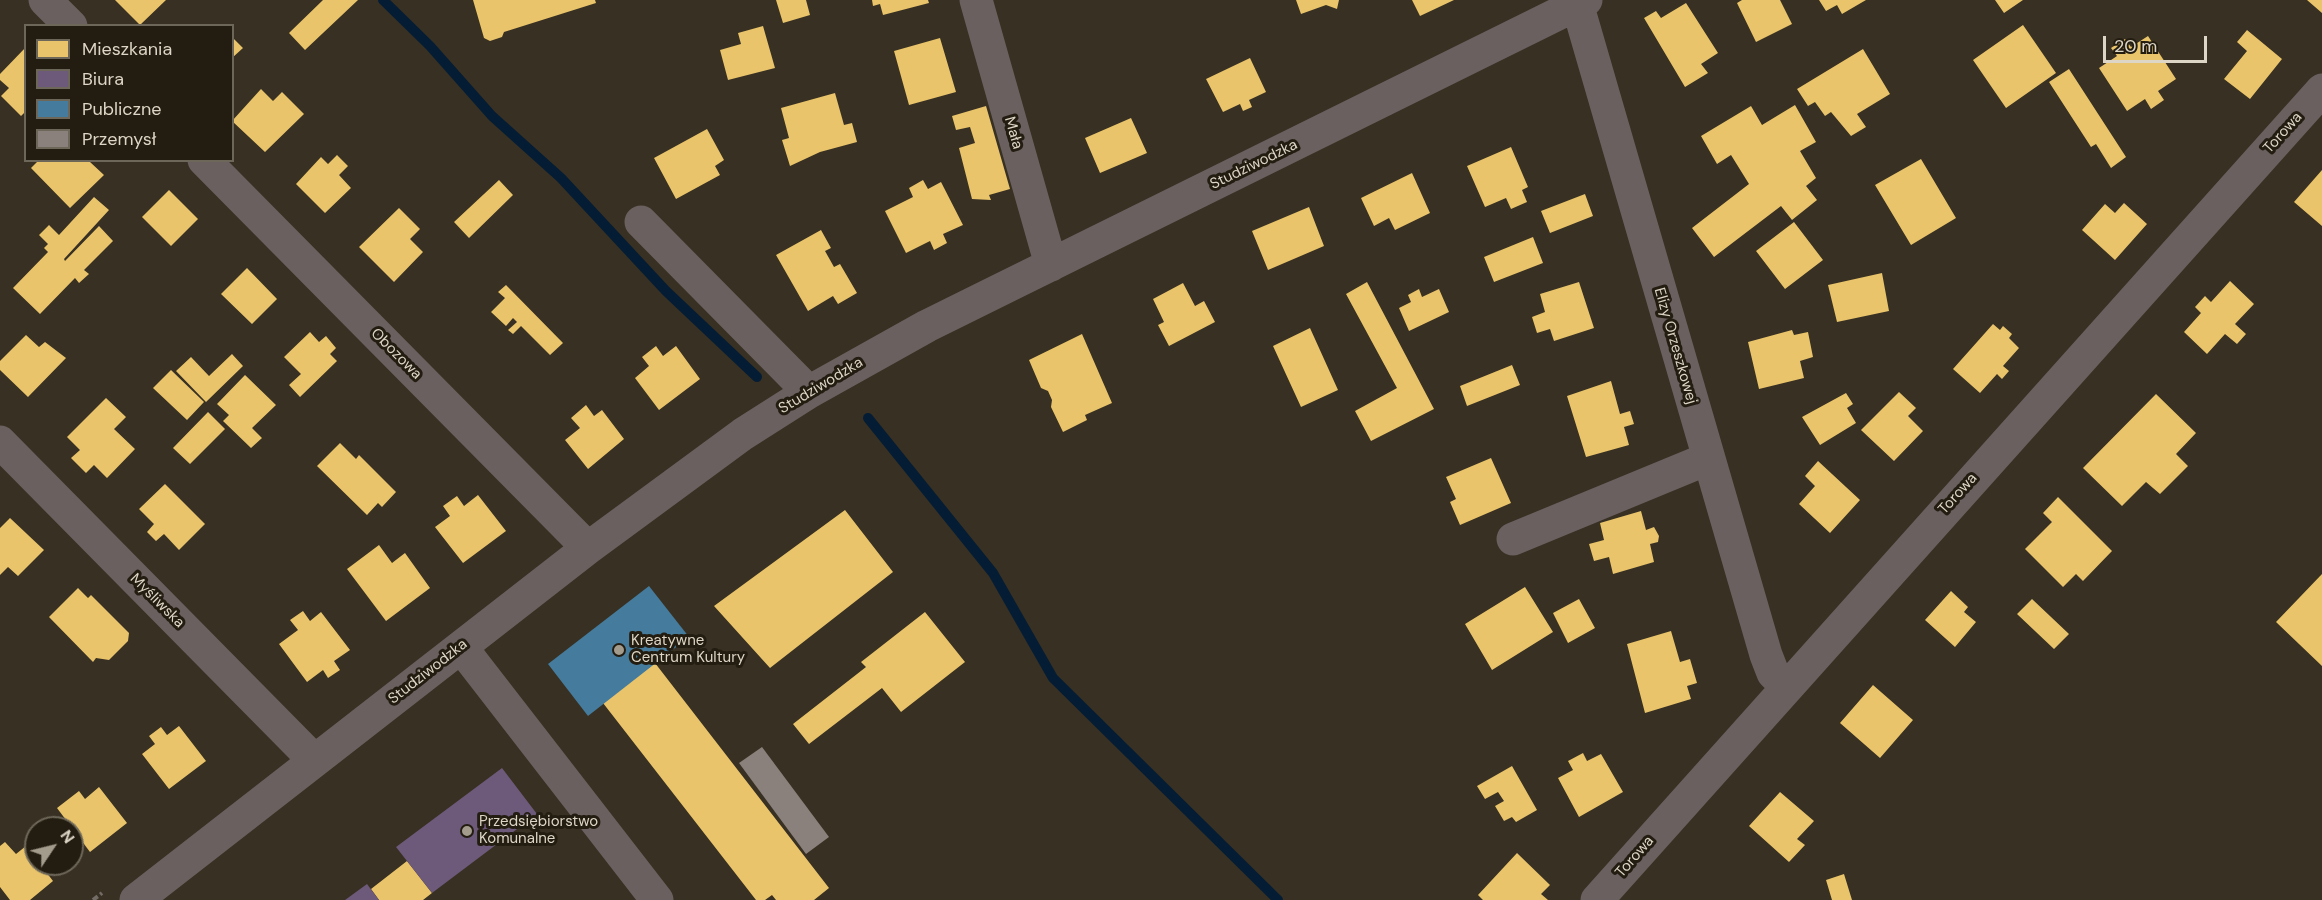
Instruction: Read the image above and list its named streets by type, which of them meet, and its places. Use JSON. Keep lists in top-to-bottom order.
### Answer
{
  "streets": {
    "street": [
      "Mała",
      "Torowa",
      "Studziwodzka",
      "Elizy Orzeszkowej",
      "Obozowa",
      "Myśliwska"
    ]
  },
  "crossings": [
    ["Mała", "Studziwodzka"],
    ["Torowa", "Elizy Orzeszkowej"],
    ["Studziwodzka", "Elizy Orzeszkowej"],
    ["Studziwodzka", "Obozowa"],
    ["Studziwodzka", "Myśliwska"]
  ],
  "places": ["Kreatywne Centrum Kultury", "Przedsiębiorstwo Komunalne"],
  "legend": [
    "Mieszkania",
    "Biura",
    "Publiczne",
    "Przemysł"
  ],
  "scale_bar": "20 m",
  "north": "top right"
}
